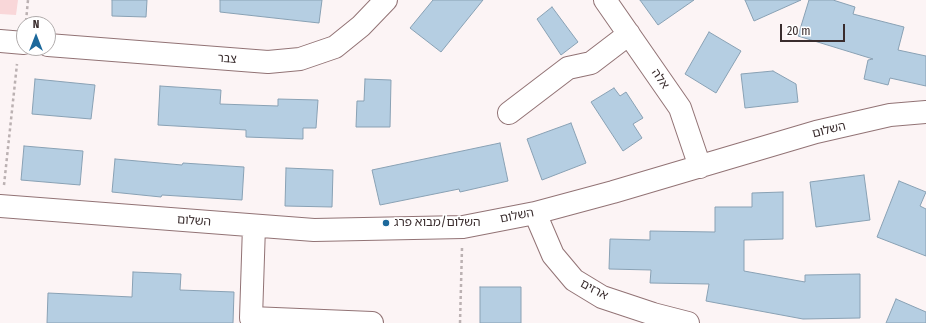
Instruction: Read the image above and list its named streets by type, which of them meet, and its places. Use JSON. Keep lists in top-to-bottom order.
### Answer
{
  "streets": {
    "street": [
      "צבר",
      "אלה",
      "השלום",
      "ארזים"
    ]
  },
  "crossings": [
    ["אלה", "השלום"],
    ["השלום", "ארזים"]
  ],
  "places": ["השלום/מבוא פרג"],
  "scale_bar": "20 m",
  "north": "top"
}
